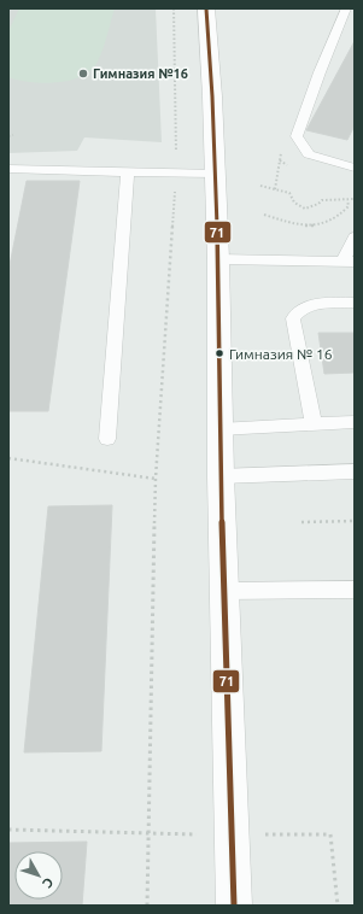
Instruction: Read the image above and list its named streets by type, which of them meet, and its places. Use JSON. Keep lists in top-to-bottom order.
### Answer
{
  "places": ["Гимназия №16", "Гимназия № 16"],
  "lines": ["transit line 71"],
  "north": "bottom right"
}
